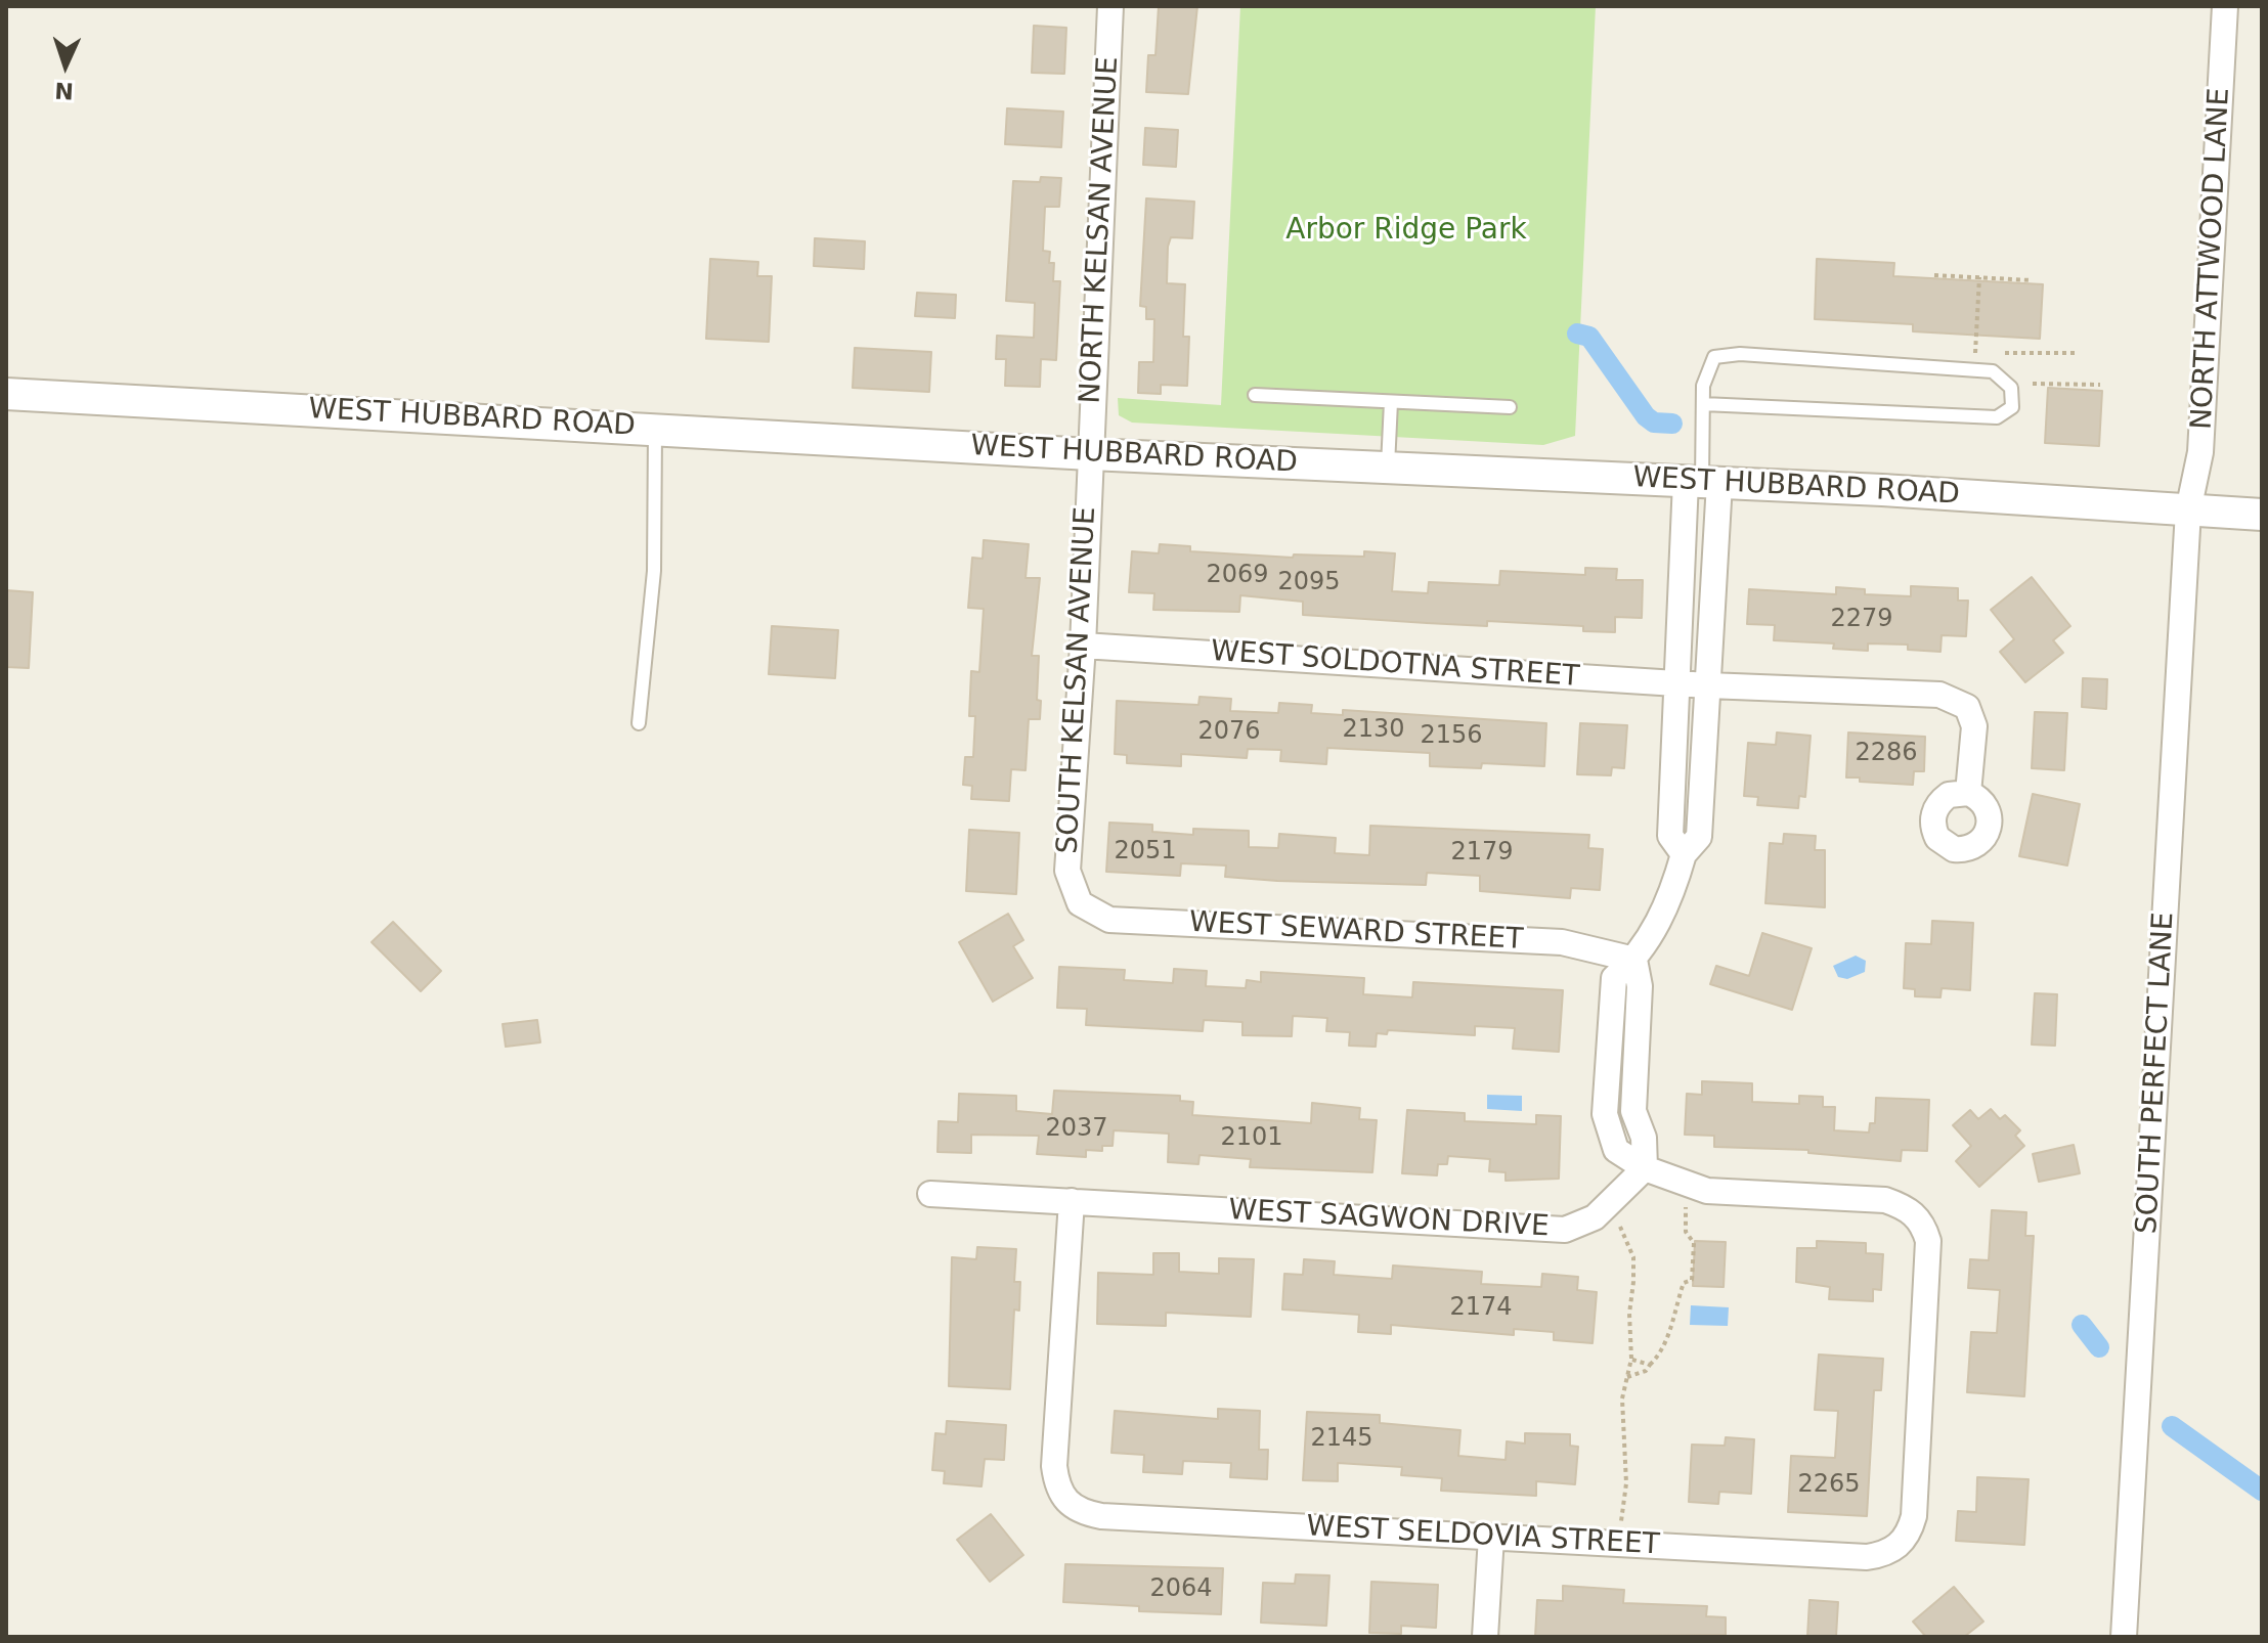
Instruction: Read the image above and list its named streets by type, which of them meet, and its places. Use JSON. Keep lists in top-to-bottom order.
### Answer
{
  "streets": {
    "street": [
      "NORTH KELSAN AVENUE",
      "NORTH ATTWOOD LANE",
      "WEST HUBBARD ROAD",
      "WEST SOLDOTNA STREET",
      "SOUTH KELSAN AVENUE",
      "WEST SEWARD STREET",
      "SOUTH PERFECT LANE",
      "WEST SAGWON DRIVE",
      "WEST SELDOVIA STREET"
    ]
  },
  "crossings": [
    ["NORTH KELSAN AVENUE", "WEST HUBBARD ROAD"],
    ["NORTH KELSAN AVENUE", "SOUTH KELSAN AVENUE"],
    ["NORTH ATTWOOD LANE", "WEST HUBBARD ROAD"],
    ["NORTH ATTWOOD LANE", "SOUTH PERFECT LANE"],
    ["WEST HUBBARD ROAD", "SOUTH KELSAN AVENUE"],
    ["WEST HUBBARD ROAD", "SOUTH PERFECT LANE"],
    ["WEST SOLDOTNA STREET", "SOUTH KELSAN AVENUE"],
    ["SOUTH KELSAN AVENUE", "WEST SEWARD STREET"],
    ["WEST SAGWON DRIVE", "WEST SELDOVIA STREET"]
  ],
  "parks": ["Arbor Ridge Park"],
  "house_numbers": [
    "2069",
    "2095",
    "2279",
    "2130",
    "2076",
    "2156",
    "2286",
    "2051",
    "2179",
    "2037",
    "2101",
    "2174",
    "2145",
    "2265",
    "2064"
  ],
  "north": "bottom"
}
